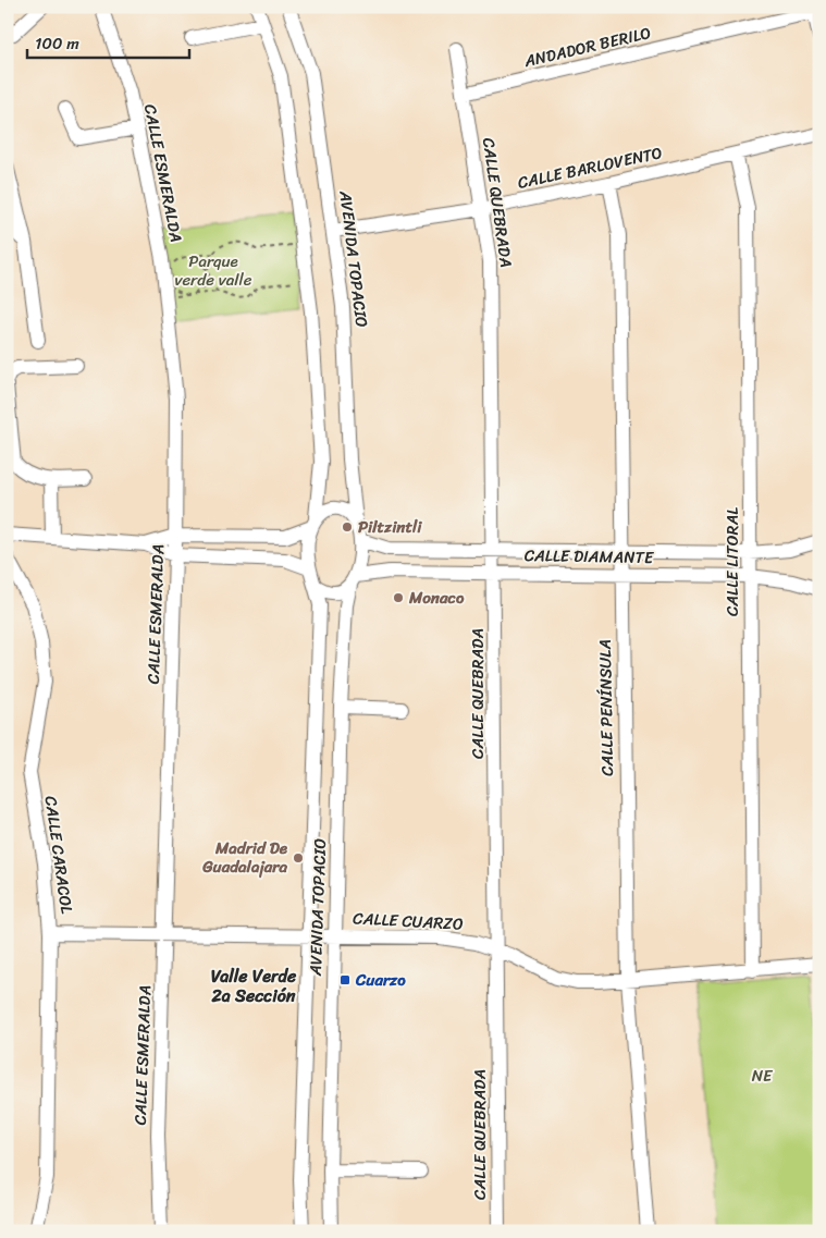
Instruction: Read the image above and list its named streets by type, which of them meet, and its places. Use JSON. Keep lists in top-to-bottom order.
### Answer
{
  "streets": {
    "street": [
      "ANDADOR BERILO",
      "CALLE BARLOVENTO",
      "CALLE ESMERALDA",
      "CALLE QUEBRADA",
      "AVENIDA TOPACIO",
      "CALLE DIAMANTE",
      "CALLE LITORAL",
      "CALLE PENÍNSULA",
      "CALLE CARACOL",
      "CALLE CUARZO"
    ]
  },
  "crossings": [
    ["ANDADOR BERILO", "CALLE QUEBRADA"],
    ["CALLE BARLOVENTO", "CALLE QUEBRADA"],
    ["CALLE BARLOVENTO", "AVENIDA TOPACIO"],
    ["CALLE BARLOVENTO", "CALLE LITORAL"],
    ["CALLE BARLOVENTO", "CALLE PENÍNSULA"],
    ["CALLE ESMERALDA", "CALLE CUARZO"],
    ["CALLE QUEBRADA", "CALLE DIAMANTE"],
    ["CALLE QUEBRADA", "CALLE CUARZO"],
    ["AVENIDA TOPACIO", "CALLE DIAMANTE"],
    ["AVENIDA TOPACIO", "CALLE CUARZO"],
    ["CALLE DIAMANTE", "CALLE LITORAL"],
    ["CALLE DIAMANTE", "CALLE PENÍNSULA"],
    ["CALLE LITORAL", "CALLE CUARZO"],
    ["CALLE PENÍNSULA", "CALLE CUARZO"],
    ["CALLE CARACOL", "CALLE CUARZO"]
  ],
  "districts": ["Valle Verde 2a Sección"],
  "parks": ["Parque verde valle", "NE"],
  "places": {
    "other": ["Piltzintli", "Monaco", "Madrid De Guadalajara"],
    "transit": ["Cuarzo"]
  },
  "scale_bar": "100 m"
}
